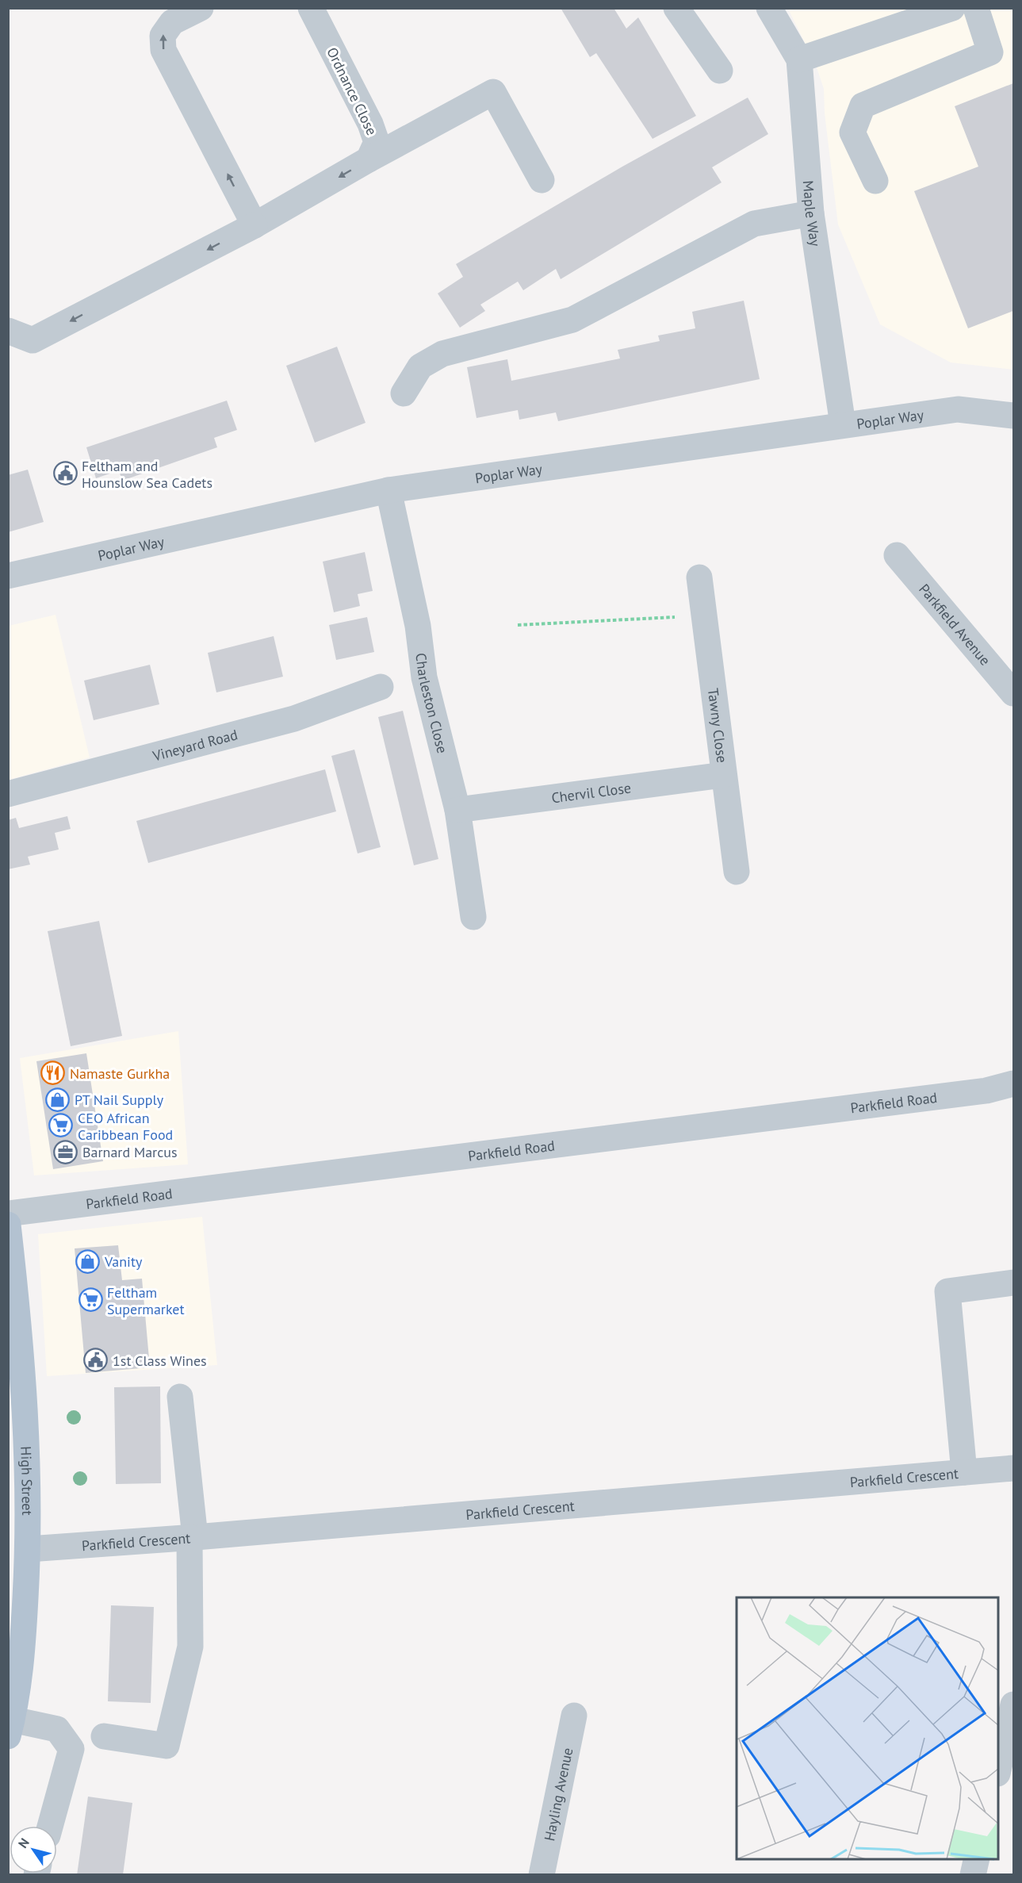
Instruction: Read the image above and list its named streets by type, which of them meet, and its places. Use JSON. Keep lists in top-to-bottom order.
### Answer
{
  "streets": {
    "main road": ["High Street"],
    "street": [
      "Ordnance Close",
      "Maple Way",
      "Poplar Way",
      "Parkfield Avenue",
      "Charleston Close",
      "Tawny Close",
      "Vineyard Road",
      "Chervil Close",
      "Parkfield Road",
      "Parkfield Crescent",
      "Hayling Avenue"
    ]
  },
  "crossings": [
    ["Maple Way", "Poplar Way"],
    ["Poplar Way", "Charleston Close"],
    ["Charleston Close", "Chervil Close"],
    ["Tawny Close", "Chervil Close"],
    ["Parkfield Crescent", "High Street"]
  ],
  "places": {
    "public building": ["Feltham and Hounslow Sea Cadets", "1st Class Wines"],
    "restaurant": ["Namaste Gurkha"],
    "shop": ["PT Nail Supply", "Vanity"],
    "supermarket": ["CEO African Caribbean Food", "Feltham Supermarket"],
    "office": ["Barnard Marcus"]
  },
  "north": "top left"
}
